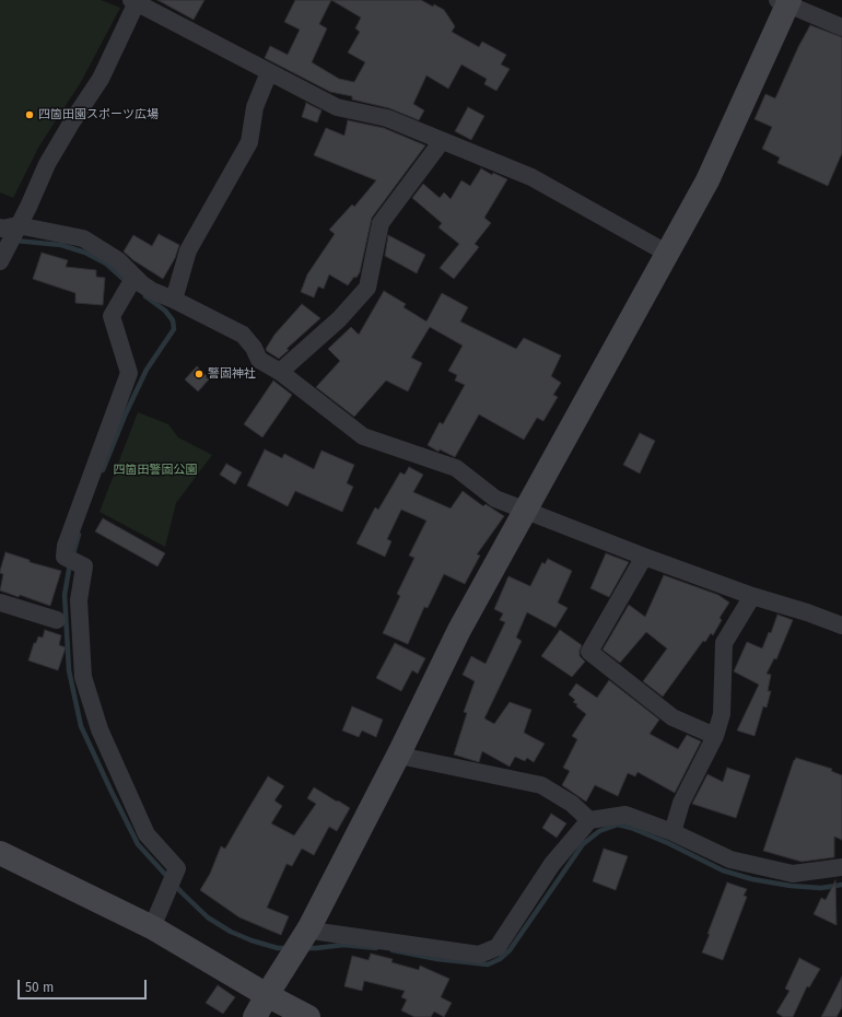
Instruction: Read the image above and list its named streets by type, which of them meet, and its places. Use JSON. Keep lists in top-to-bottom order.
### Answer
{
  "parks": ["四箇田警固公園"],
  "places": ["四箇田園スポーツ広場", "警固神社"],
  "scale_bar": "50 m"
}
